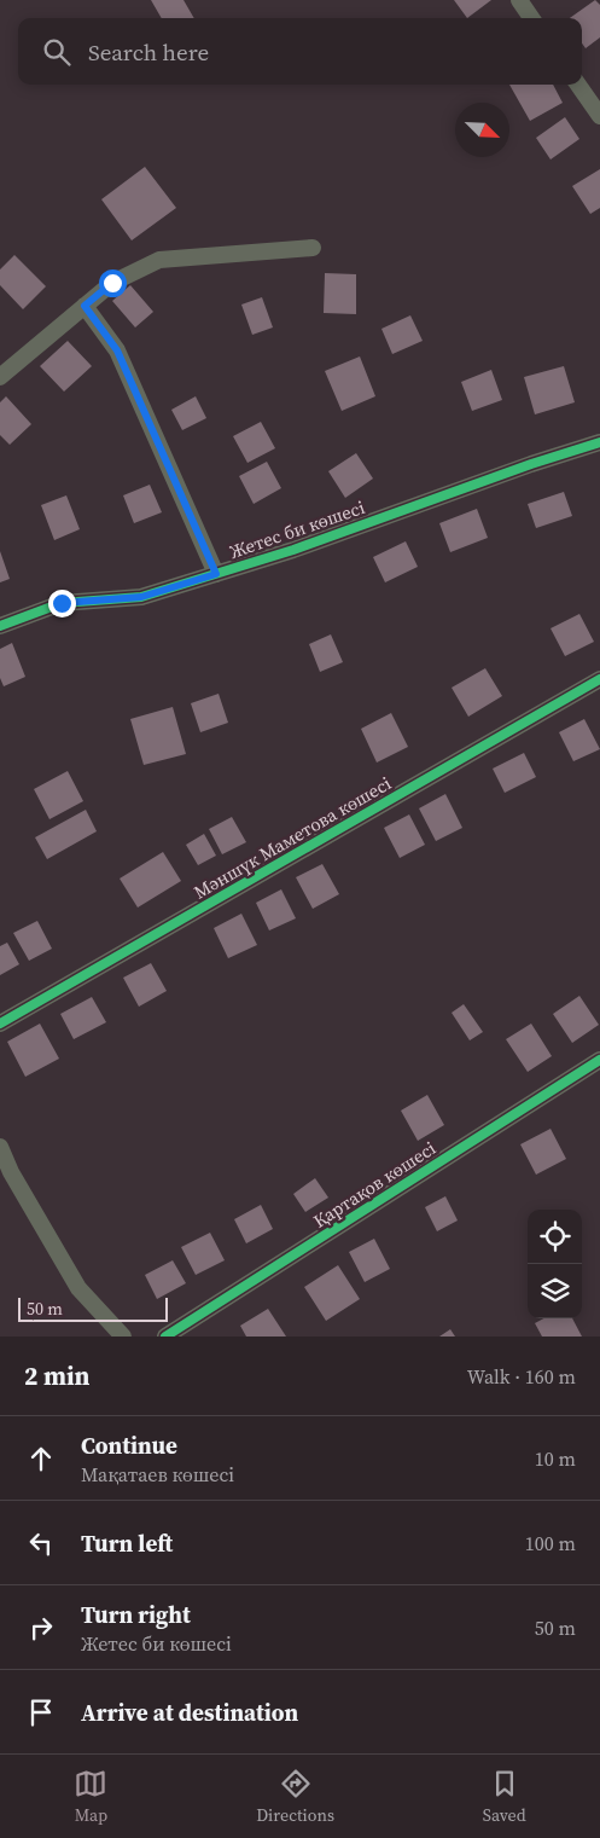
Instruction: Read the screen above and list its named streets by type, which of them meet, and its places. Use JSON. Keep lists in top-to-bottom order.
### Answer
{
  "streets": {
    "street": ["Жетес би көшесі", "Мәншүк Маметова көшесі", "Қартақов көшесі"]
  },
  "scale_bar": "50 m",
  "north": "bottom right",
  "page": {
    "search": "Search here",
    "scale": "50 m",
    "heading": ["2 min", "Walk · 160 m"],
    "list": [
      ["Continue", "Мақатаев көшесі", "10 m"],
      ["Turn left", "100 m"],
      ["Turn right", "Жетес би көшесі", "50 m"],
      "Arrive at destination"
    ],
    "nav": ["Map", "Directions", "Saved"]
  }
}
